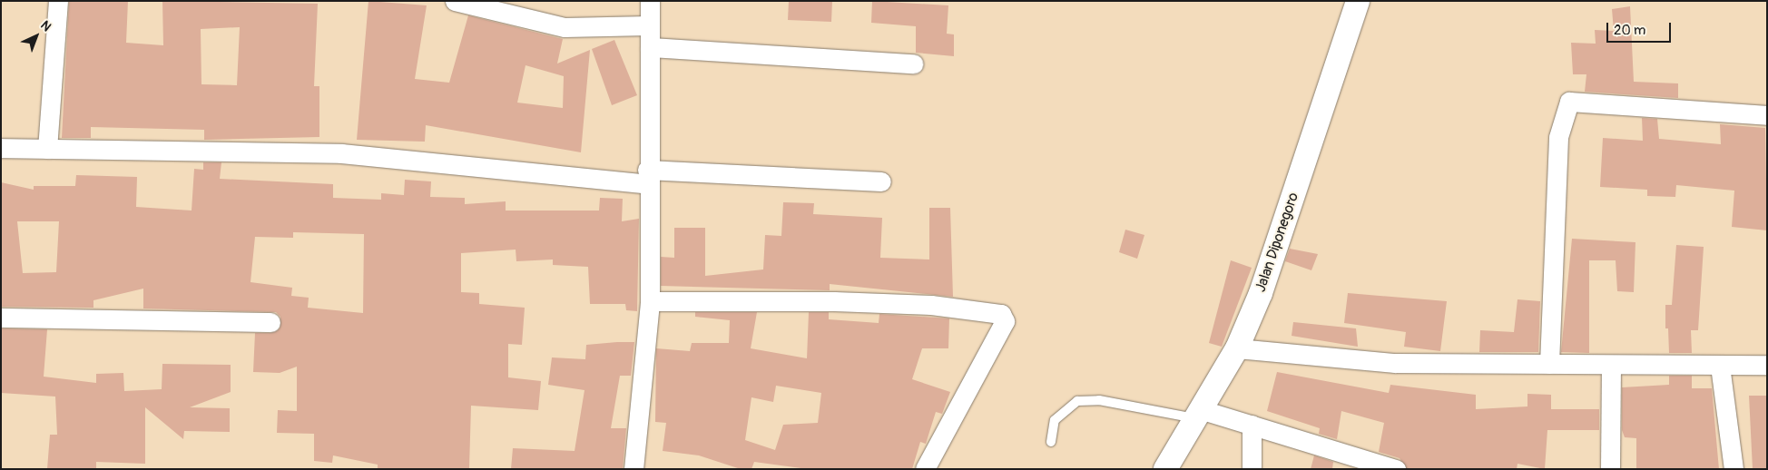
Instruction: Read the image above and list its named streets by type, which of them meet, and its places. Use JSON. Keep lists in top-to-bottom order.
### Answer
{
  "streets": {
    "street": ["Jalan Diponegoro"]
  },
  "scale_bar": "20 m",
  "north": "top right"
}
